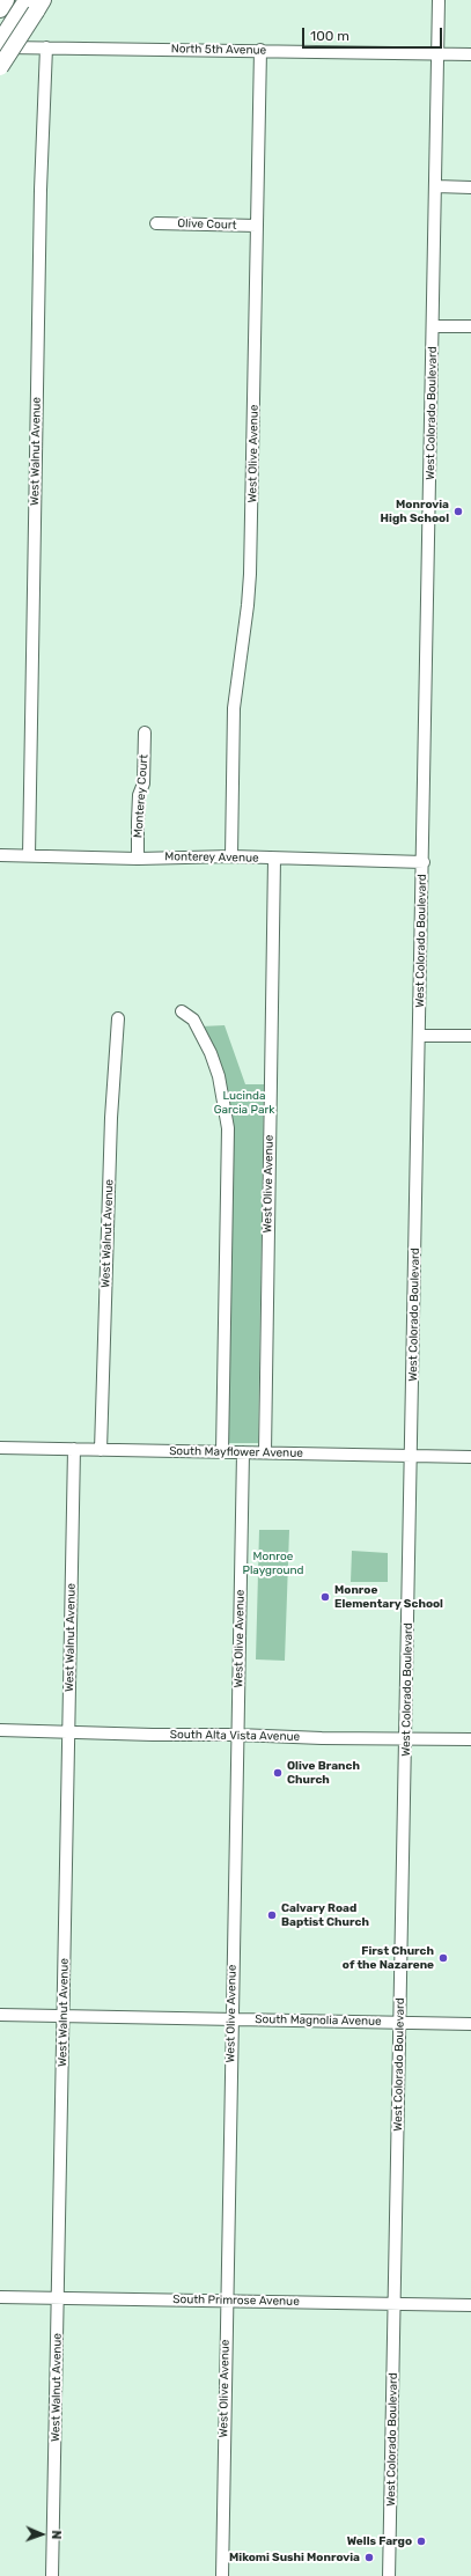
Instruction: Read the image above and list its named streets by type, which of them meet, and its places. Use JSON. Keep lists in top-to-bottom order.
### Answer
{
  "streets": {
    "street": [
      "North 5th Avenue",
      "Olive Court",
      "West Colorado Boulevard",
      "West Walnut Avenue",
      "West Olive Avenue",
      "Monterey Court",
      "Monterey Avenue",
      "South Mayflower Avenue",
      "South Alta Vista Avenue",
      "South Magnolia Avenue",
      "South Primrose Avenue"
    ]
  },
  "crossings": [
    ["North 5th Avenue", "West Colorado Boulevard"],
    ["North 5th Avenue", "West Walnut Avenue"],
    ["North 5th Avenue", "West Olive Avenue"],
    ["Olive Court", "West Olive Avenue"],
    ["West Colorado Boulevard", "Monterey Avenue"],
    ["West Colorado Boulevard", "South Mayflower Avenue"],
    ["West Colorado Boulevard", "South Alta Vista Avenue"],
    ["West Colorado Boulevard", "South Magnolia Avenue"],
    ["West Colorado Boulevard", "South Primrose Avenue"],
    ["West Walnut Avenue", "Monterey Avenue"],
    ["West Walnut Avenue", "South Mayflower Avenue"],
    ["West Walnut Avenue", "South Alta Vista Avenue"],
    ["West Walnut Avenue", "South Magnolia Avenue"],
    ["West Walnut Avenue", "South Primrose Avenue"],
    ["West Olive Avenue", "Monterey Avenue"],
    ["West Olive Avenue", "South Mayflower Avenue"],
    ["West Olive Avenue", "South Alta Vista Avenue"],
    ["West Olive Avenue", "South Magnolia Avenue"],
    ["West Olive Avenue", "South Primrose Avenue"],
    ["Monterey Court", "Monterey Avenue"]
  ],
  "parks": ["Lucinda Garcia Park", "Monroe Playground"],
  "places": [
    "Monrovia High School",
    "Monroe Elementary School",
    "Olive Branch Church",
    "Calvary Road Baptist Church",
    "First Church of the Nazarene",
    "Wells Fargo",
    "Mikomi Sushi Monrovia"
  ],
  "scale_bar": "100 m",
  "north": "right"
}
